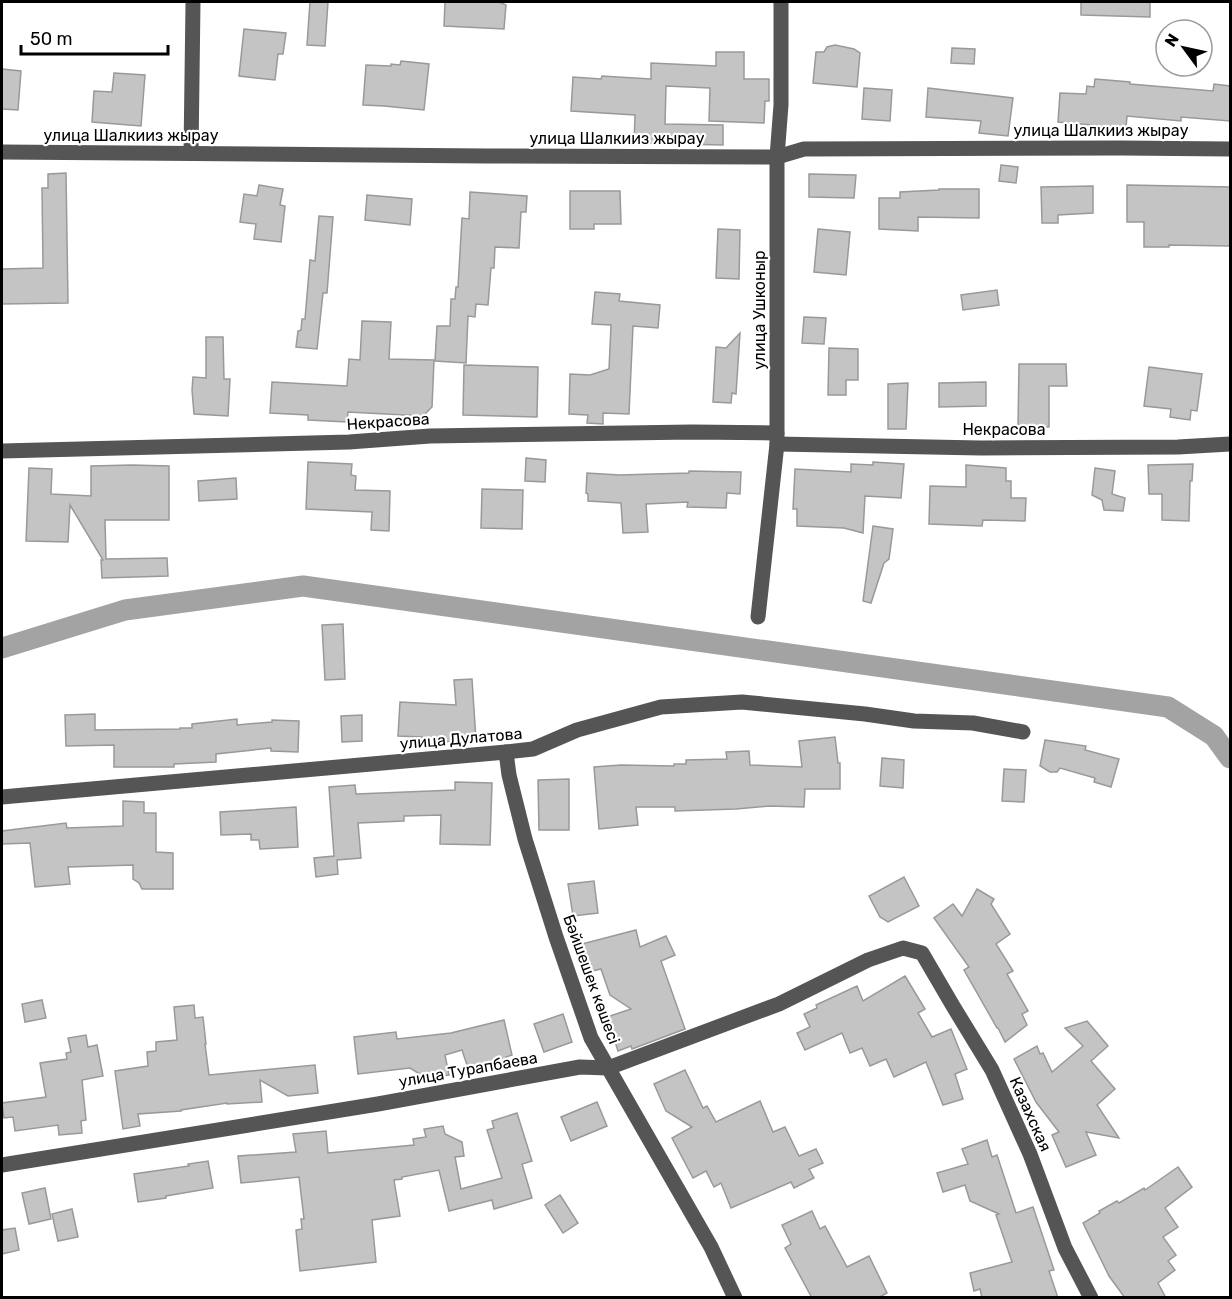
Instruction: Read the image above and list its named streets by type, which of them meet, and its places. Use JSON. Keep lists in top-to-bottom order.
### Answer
{
  "streets": {
    "street": [
      "улица Шалкииз жырау",
      "улица Ушконыр",
      "Некрасова",
      "улица Дулатова",
      "Бәйшешек көшесі",
      "улица Турапбаева",
      "Казахская"
    ]
  },
  "crossings": [
    ["улица Шалкииз жырау", "улица Ушконыр"],
    ["улица Ушконыр", "Некрасова"],
    ["улица Дулатова", "Бәйшешек көшесі"],
    ["Бәйшешек көшесі", "улица Турапбаева"],
    ["улица Турапбаева", "Казахская"]
  ],
  "scale_bar": "50 m",
  "north": "top left"
}
